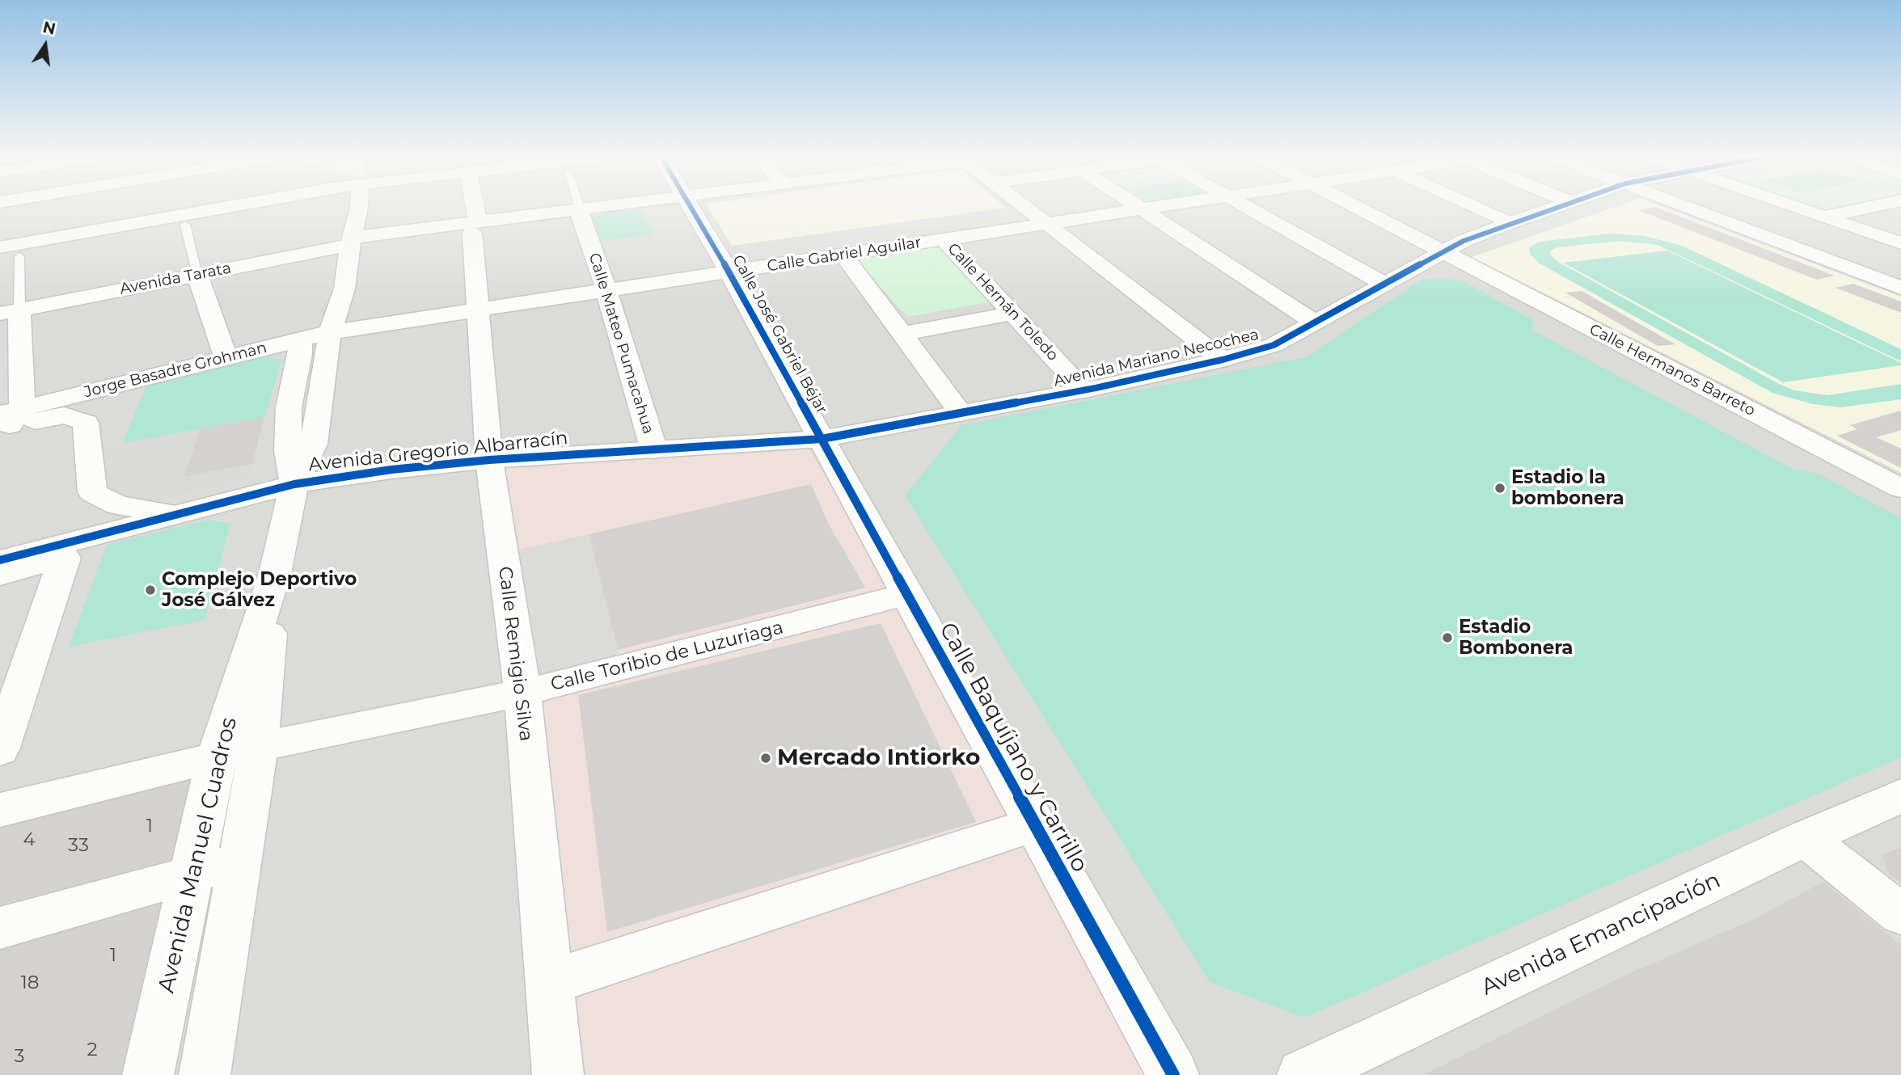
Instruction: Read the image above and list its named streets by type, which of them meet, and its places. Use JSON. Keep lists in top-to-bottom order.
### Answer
{
  "streets": {
    "street": [
      "Calle Gabriel Aguilar",
      "Avenida Tarata",
      "Calle Hernán Toledo",
      "Calle José Gabriel Béjar",
      "Calle Mateo Pumacahua",
      "Avenida Mariano Necochea",
      "Jorge Basadre Grohman",
      "Calle Hermanos Barreto",
      "Avenida Gregorio Albarracín",
      "Calle Remigio Silva",
      "Calle Toribio de Luzuriaga",
      "Calle Baquíjano y Carrillo",
      "Avenida Manuel Cuadros",
      "Avenida Emancipación"
    ]
  },
  "crossings": [
    ["Calle Gabriel Aguilar", "Calle Hernán Toledo"],
    ["Calle Gabriel Aguilar", "Calle José Gabriel Béjar"],
    ["Calle Gabriel Aguilar", "Calle Mateo Pumacahua"],
    ["Calle Gabriel Aguilar", "Jorge Basadre Grohman"],
    ["Calle Gabriel Aguilar", "Calle Remigio Silva"],
    ["Calle Gabriel Aguilar", "Avenida Manuel Cuadros"],
    ["Avenida Tarata", "Calle Mateo Pumacahua"],
    ["Avenida Tarata", "Calle Remigio Silva"],
    ["Avenida Tarata", "Avenida Manuel Cuadros"],
    ["Calle Hernán Toledo", "Avenida Mariano Necochea"],
    ["Calle José Gabriel Béjar", "Avenida Mariano Necochea"],
    ["Calle José Gabriel Béjar", "Avenida Gregorio Albarracín"],
    ["Calle José Gabriel Béjar", "Calle Baquíjano y Carrillo"],
    ["Calle Mateo Pumacahua", "Avenida Gregorio Albarracín"],
    ["Avenida Mariano Necochea", "Calle Hermanos Barreto"],
    ["Avenida Mariano Necochea", "Avenida Gregorio Albarracín"],
    ["Avenida Mariano Necochea", "Calle Baquíjano y Carrillo"],
    ["Jorge Basadre Grohman", "Avenida Manuel Cuadros"],
    ["Avenida Gregorio Albarracín", "Calle Remigio Silva"],
    ["Avenida Gregorio Albarracín", "Calle Baquíjano y Carrillo"],
    ["Avenida Gregorio Albarracín", "Avenida Manuel Cuadros"],
    ["Calle Remigio Silva", "Calle Toribio de Luzuriaga"],
    ["Calle Toribio de Luzuriaga", "Calle Baquíjano y Carrillo"],
    ["Calle Toribio de Luzuriaga", "Avenida Manuel Cuadros"]
  ],
  "places": [
    "Estadio la bombonera",
    "Complejo Deportivo José Gálvez",
    "Estadio Bombonera",
    "Mercado Intiorko"
  ],
  "house_numbers": [
    "1",
    "4",
    "33",
    "1",
    "18",
    "2",
    "3"
  ],
  "north": "top"
}
